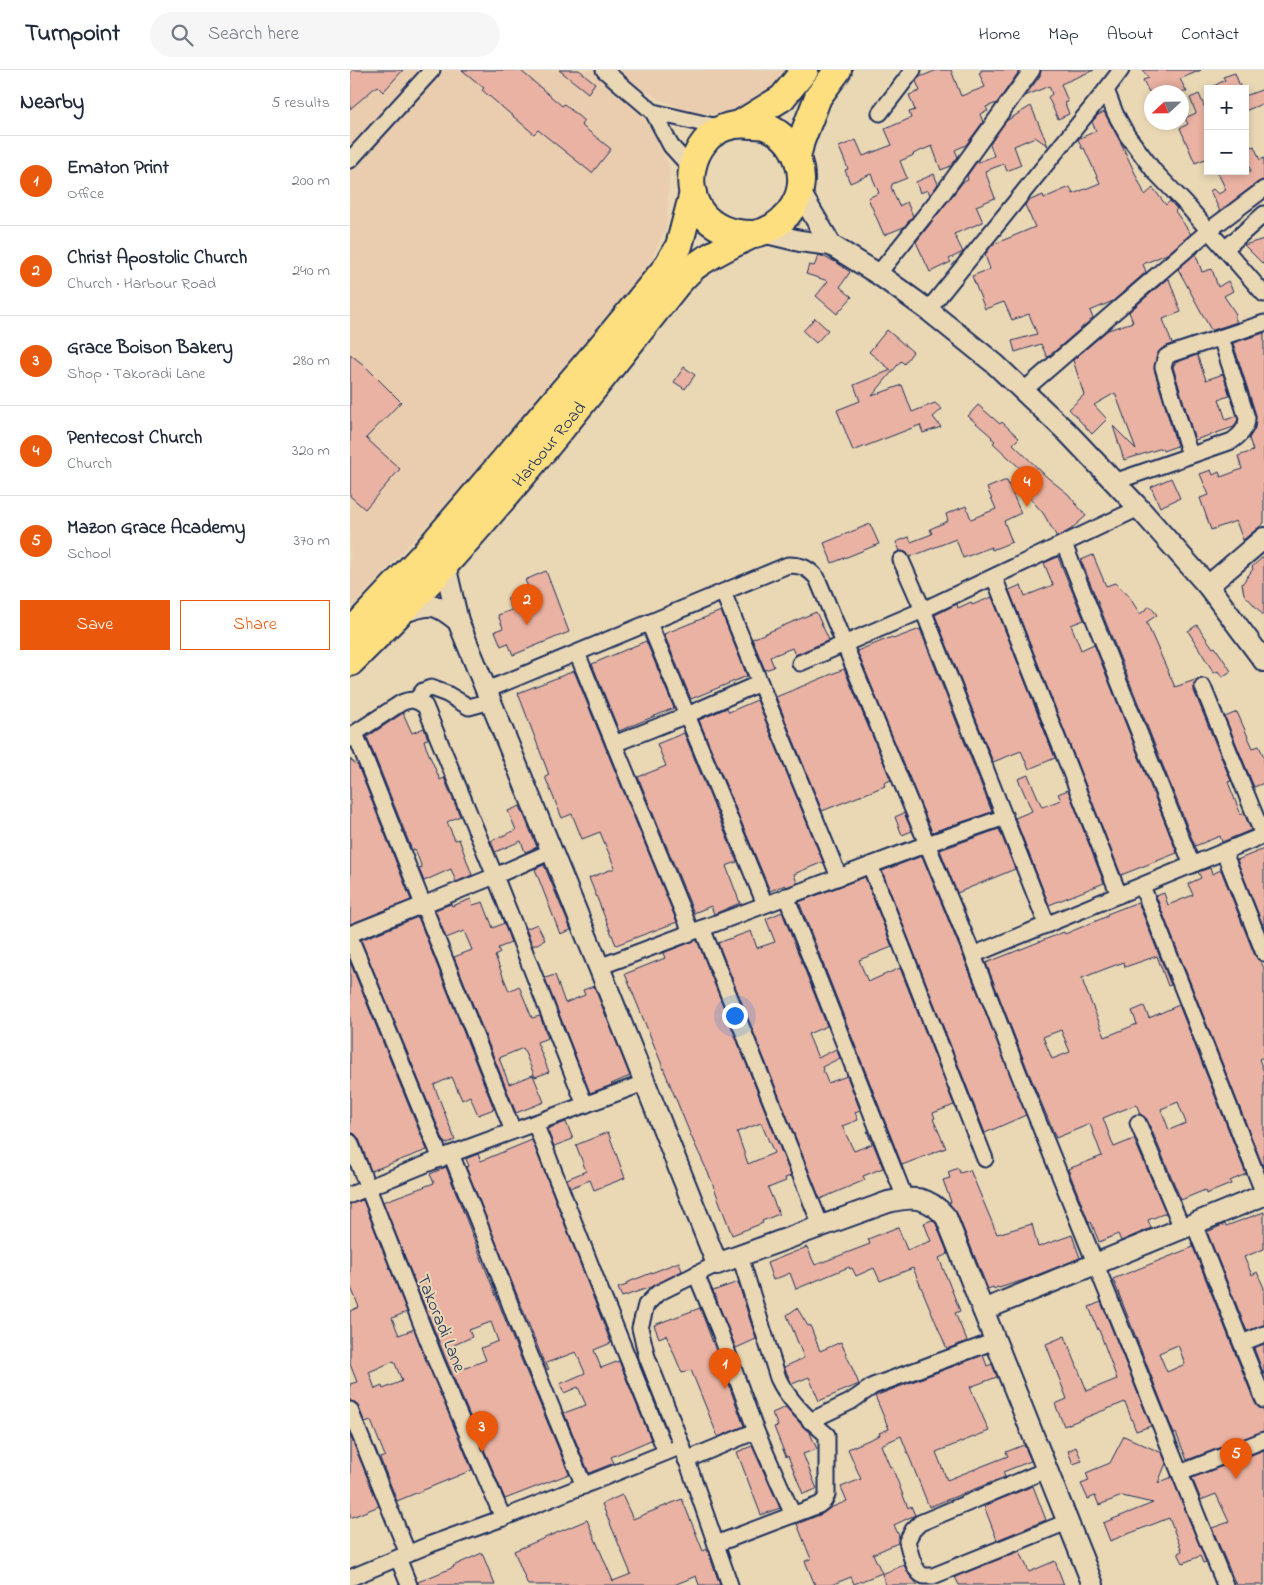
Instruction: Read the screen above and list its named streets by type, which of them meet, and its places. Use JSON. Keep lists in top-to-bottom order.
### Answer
{
  "streets": {
    "highway": ["Harbour Road"],
    "street": ["Takoradi Lane"]
  },
  "north": "left",
  "page": {
    "header": "Turnpoint",
    "search": "Search here",
    "nav": [
      "Home",
      "Map",
      "About",
      "Contact"
    ],
    "heading": ["Nearby", "5 results"],
    "map_buttons": ["+", "−"],
    "list": [
      {
        "mark": "1",
        "name": "Ematon Print",
        "note": "Office",
        "value": "200 m"
      },
      {
        "mark": "2",
        "name": "Christ Apostolic Church",
        "note": "Church · Harbour Road",
        "value": "240 m"
      },
      {
        "mark": "3",
        "name": "Grace Boison Bakery",
        "note": "Shop · Takoradi Lane",
        "value": "280 m"
      },
      {
        "mark": "4",
        "name": "Pentecost Church",
        "note": "Church",
        "value": "320 m"
      },
      {
        "mark": "5",
        "name": "Mazon Grace Academy",
        "note": "School",
        "value": "370 m"
      }
    ],
    "pins": [
      "4",
      "2",
      "1",
      "3",
      "5"
    ],
    "buttons": ["Save", "Share"]
  }
}
